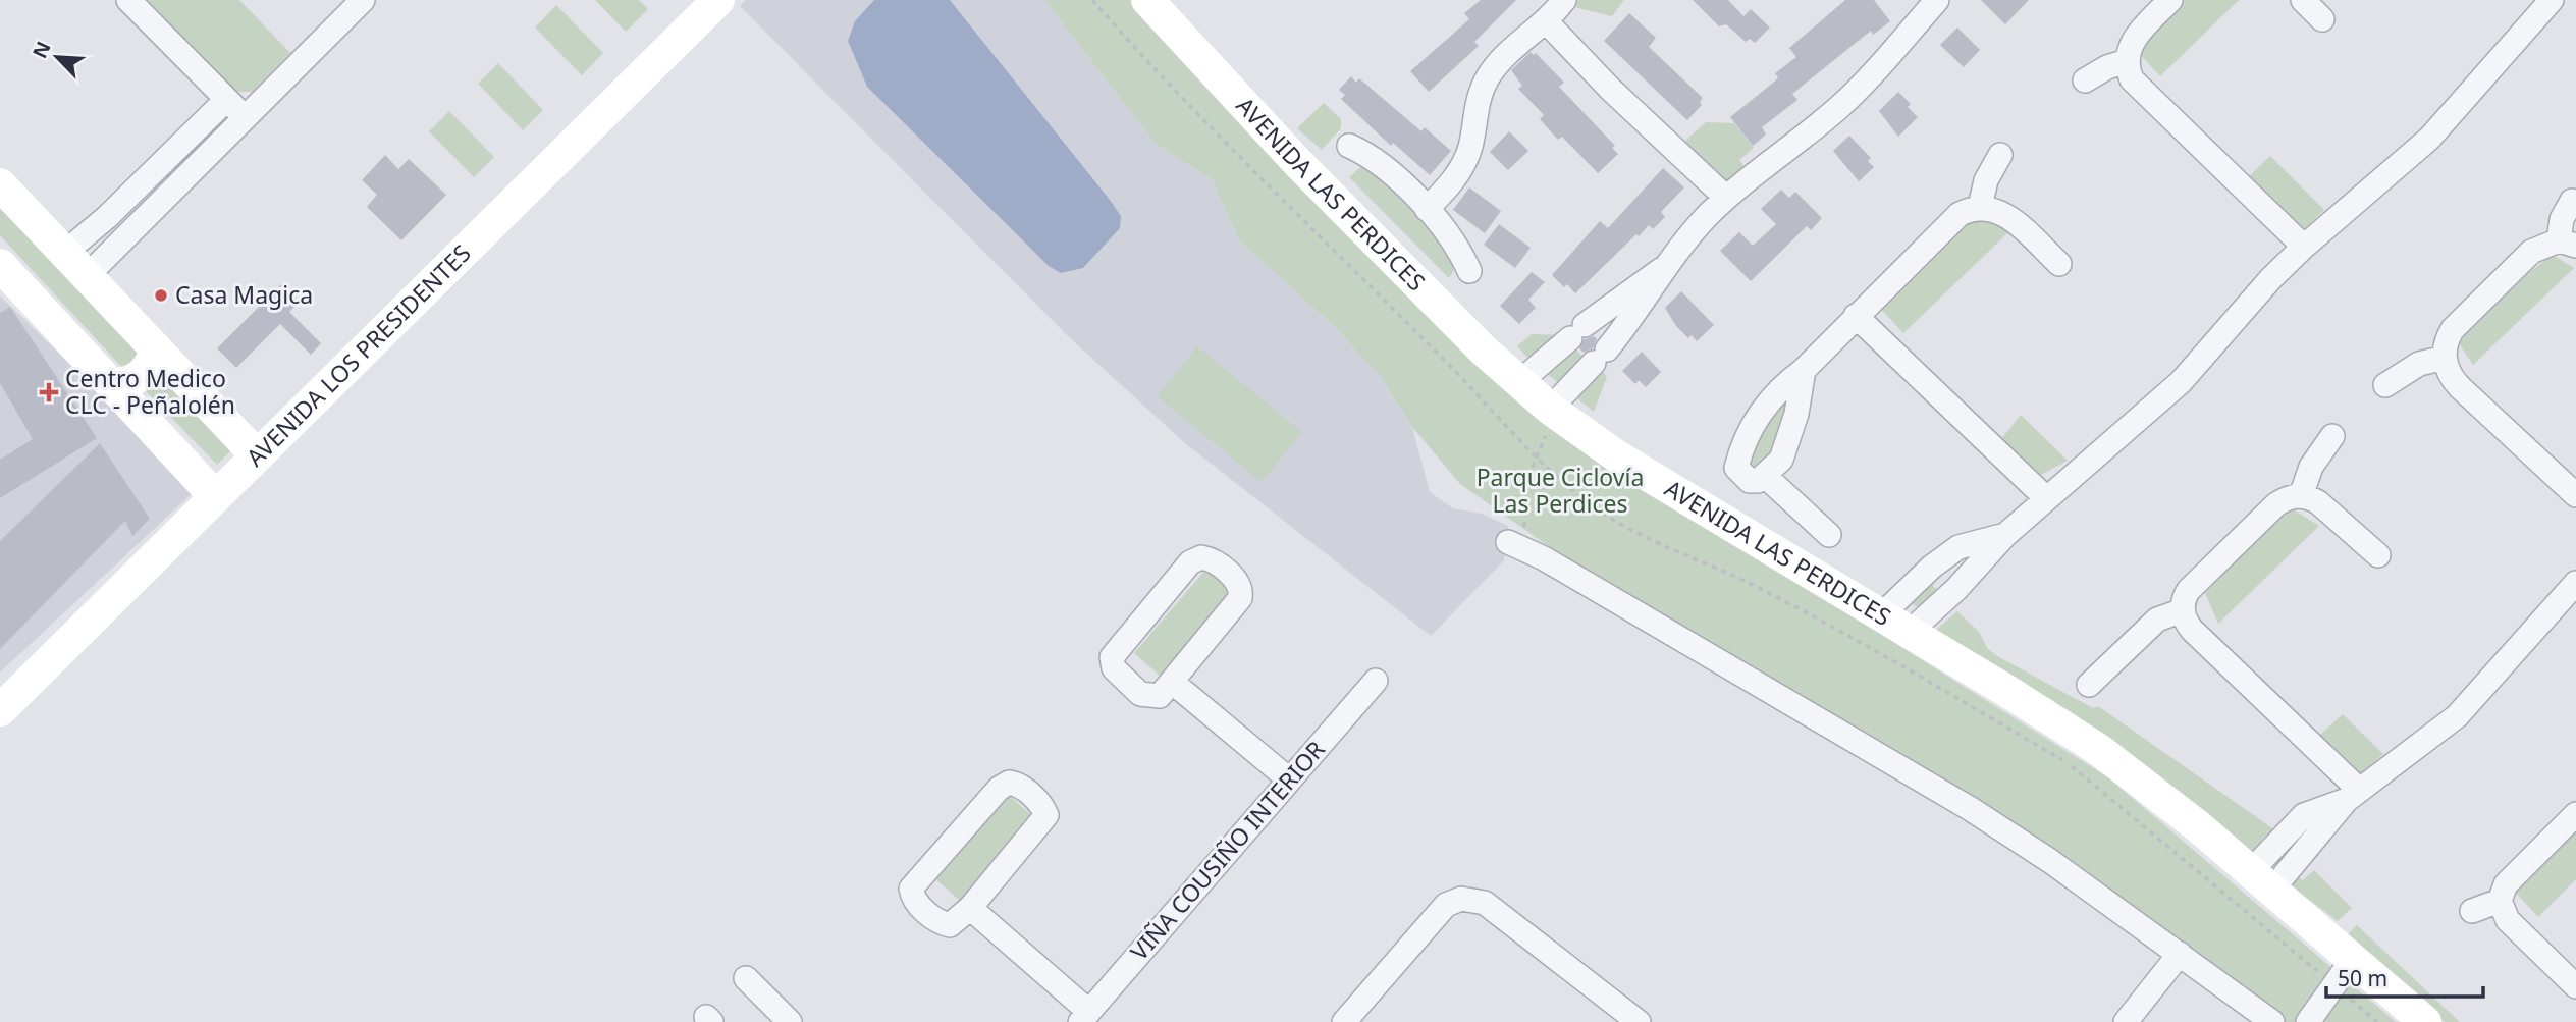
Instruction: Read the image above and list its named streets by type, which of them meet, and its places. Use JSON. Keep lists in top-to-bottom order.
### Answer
{
  "streets": {
    "street": ["AVENIDA LAS PERDICES", "AVENIDA LOS PRESIDENTES", "VIÑA COUSIÑO INTERIOR"]
  },
  "parks": ["Parque Ciclovía Las Perdices"],
  "places": {
    "other": ["Casa Magica"],
    "health": ["Centro Medico CLC - Peñalolén"]
  },
  "scale_bar": "50 m",
  "north": "top left"
}
